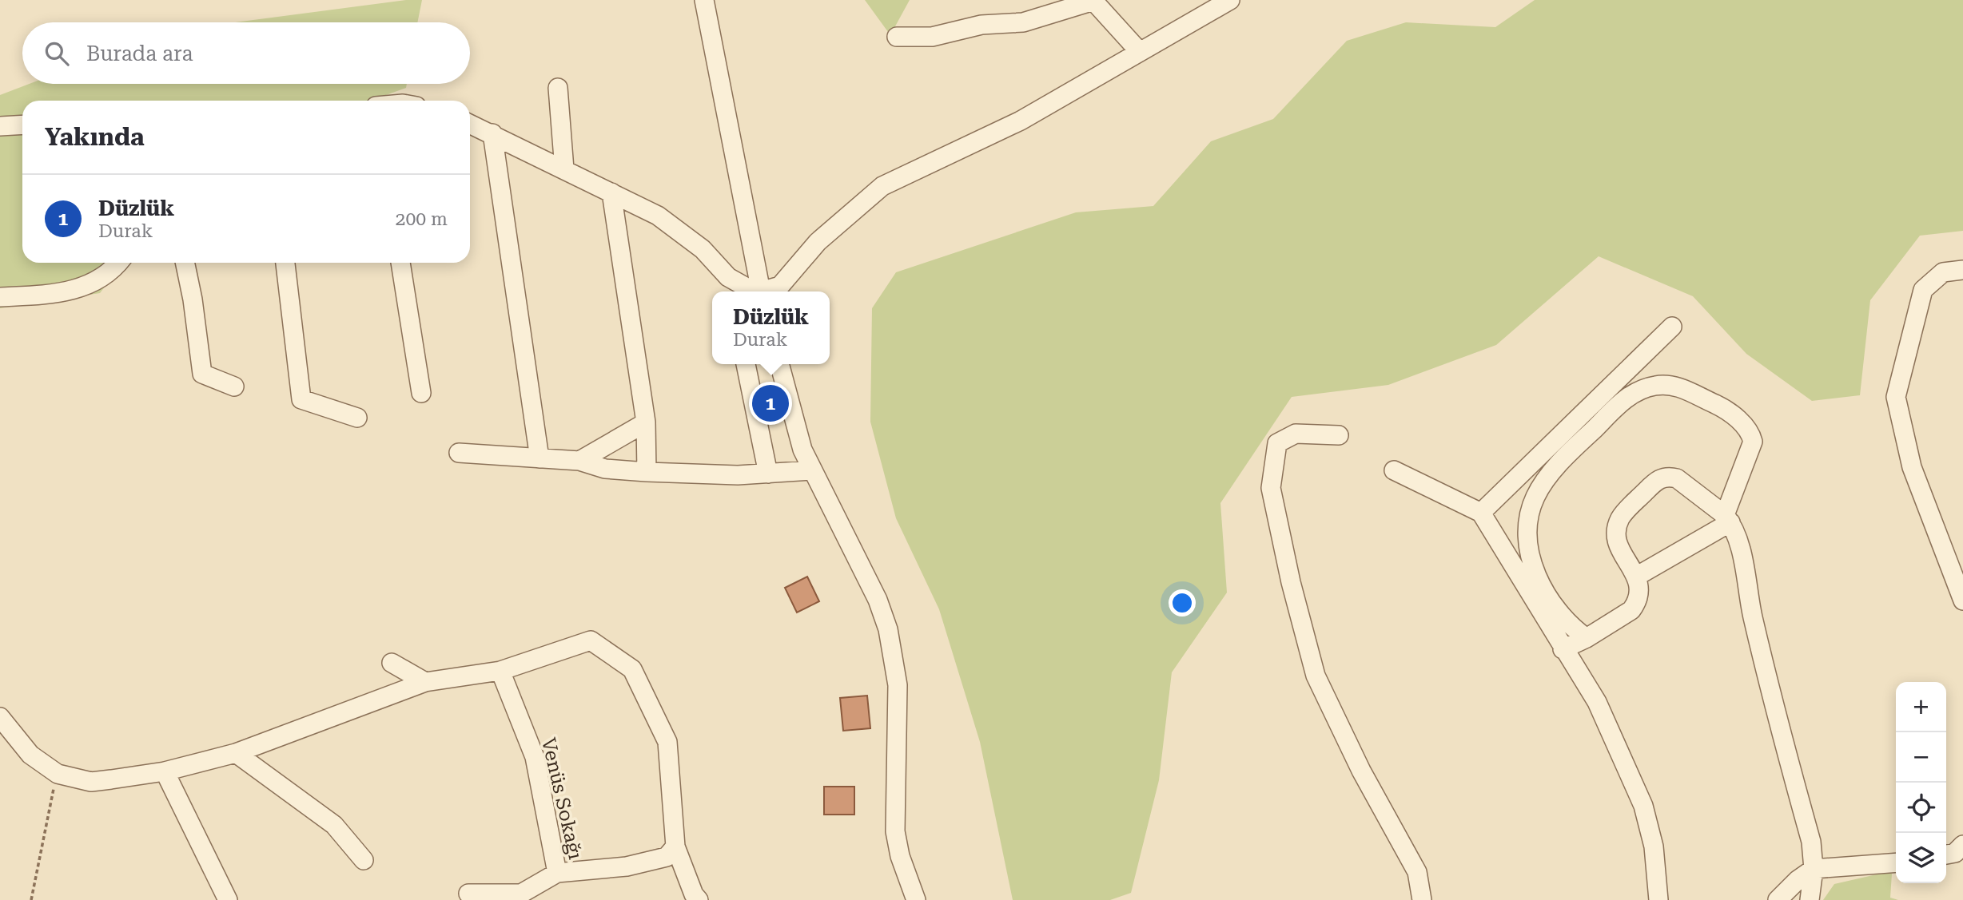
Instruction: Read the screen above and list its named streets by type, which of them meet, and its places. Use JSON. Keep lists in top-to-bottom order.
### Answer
{
  "streets": {
    "street": ["Venüs Sokağı"]
  },
  "page": {
    "search": "Burada ara",
    "heading": "Yakında",
    "list": [
      {
        "mark": "1",
        "name": "Düzlük",
        "note": "Durak",
        "value": "200 m"
      }
    ],
    "popup": ["Düzlük", "Durak"],
    "pins": "1",
    "map_buttons": ["+", "−"]
  }
}
